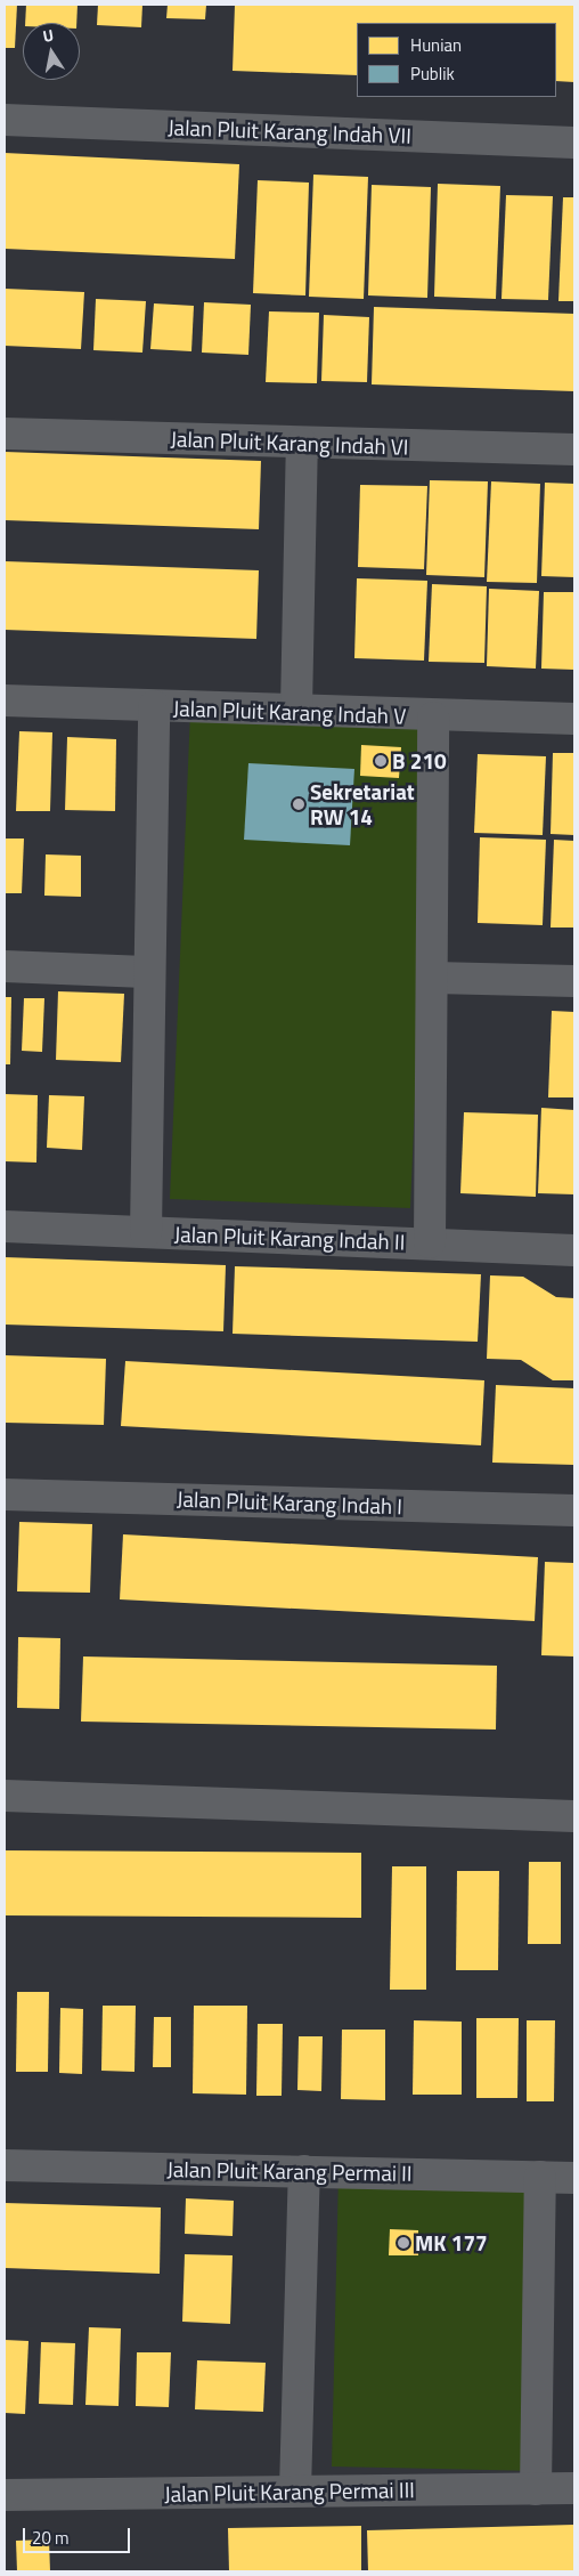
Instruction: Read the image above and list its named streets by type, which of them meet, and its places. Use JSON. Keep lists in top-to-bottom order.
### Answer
{
  "streets": {
    "street": [
      "Jalan Pluit Karang Indah VII",
      "Jalan Pluit Karang Indah VI",
      "Jalan Pluit Karang Indah V",
      "Jalan Pluit Karang Indah II",
      "Jalan Pluit Karang Indah I",
      "Jalan Pluit Karang Permai II",
      "Jalan Pluit Karang Permai III"
    ]
  },
  "places": ["B 210", "Sekretariat RW 14", "MK 177"],
  "legend": ["Hunian", "Publik"],
  "scale_bar": "20 m",
  "north": "top"
}
